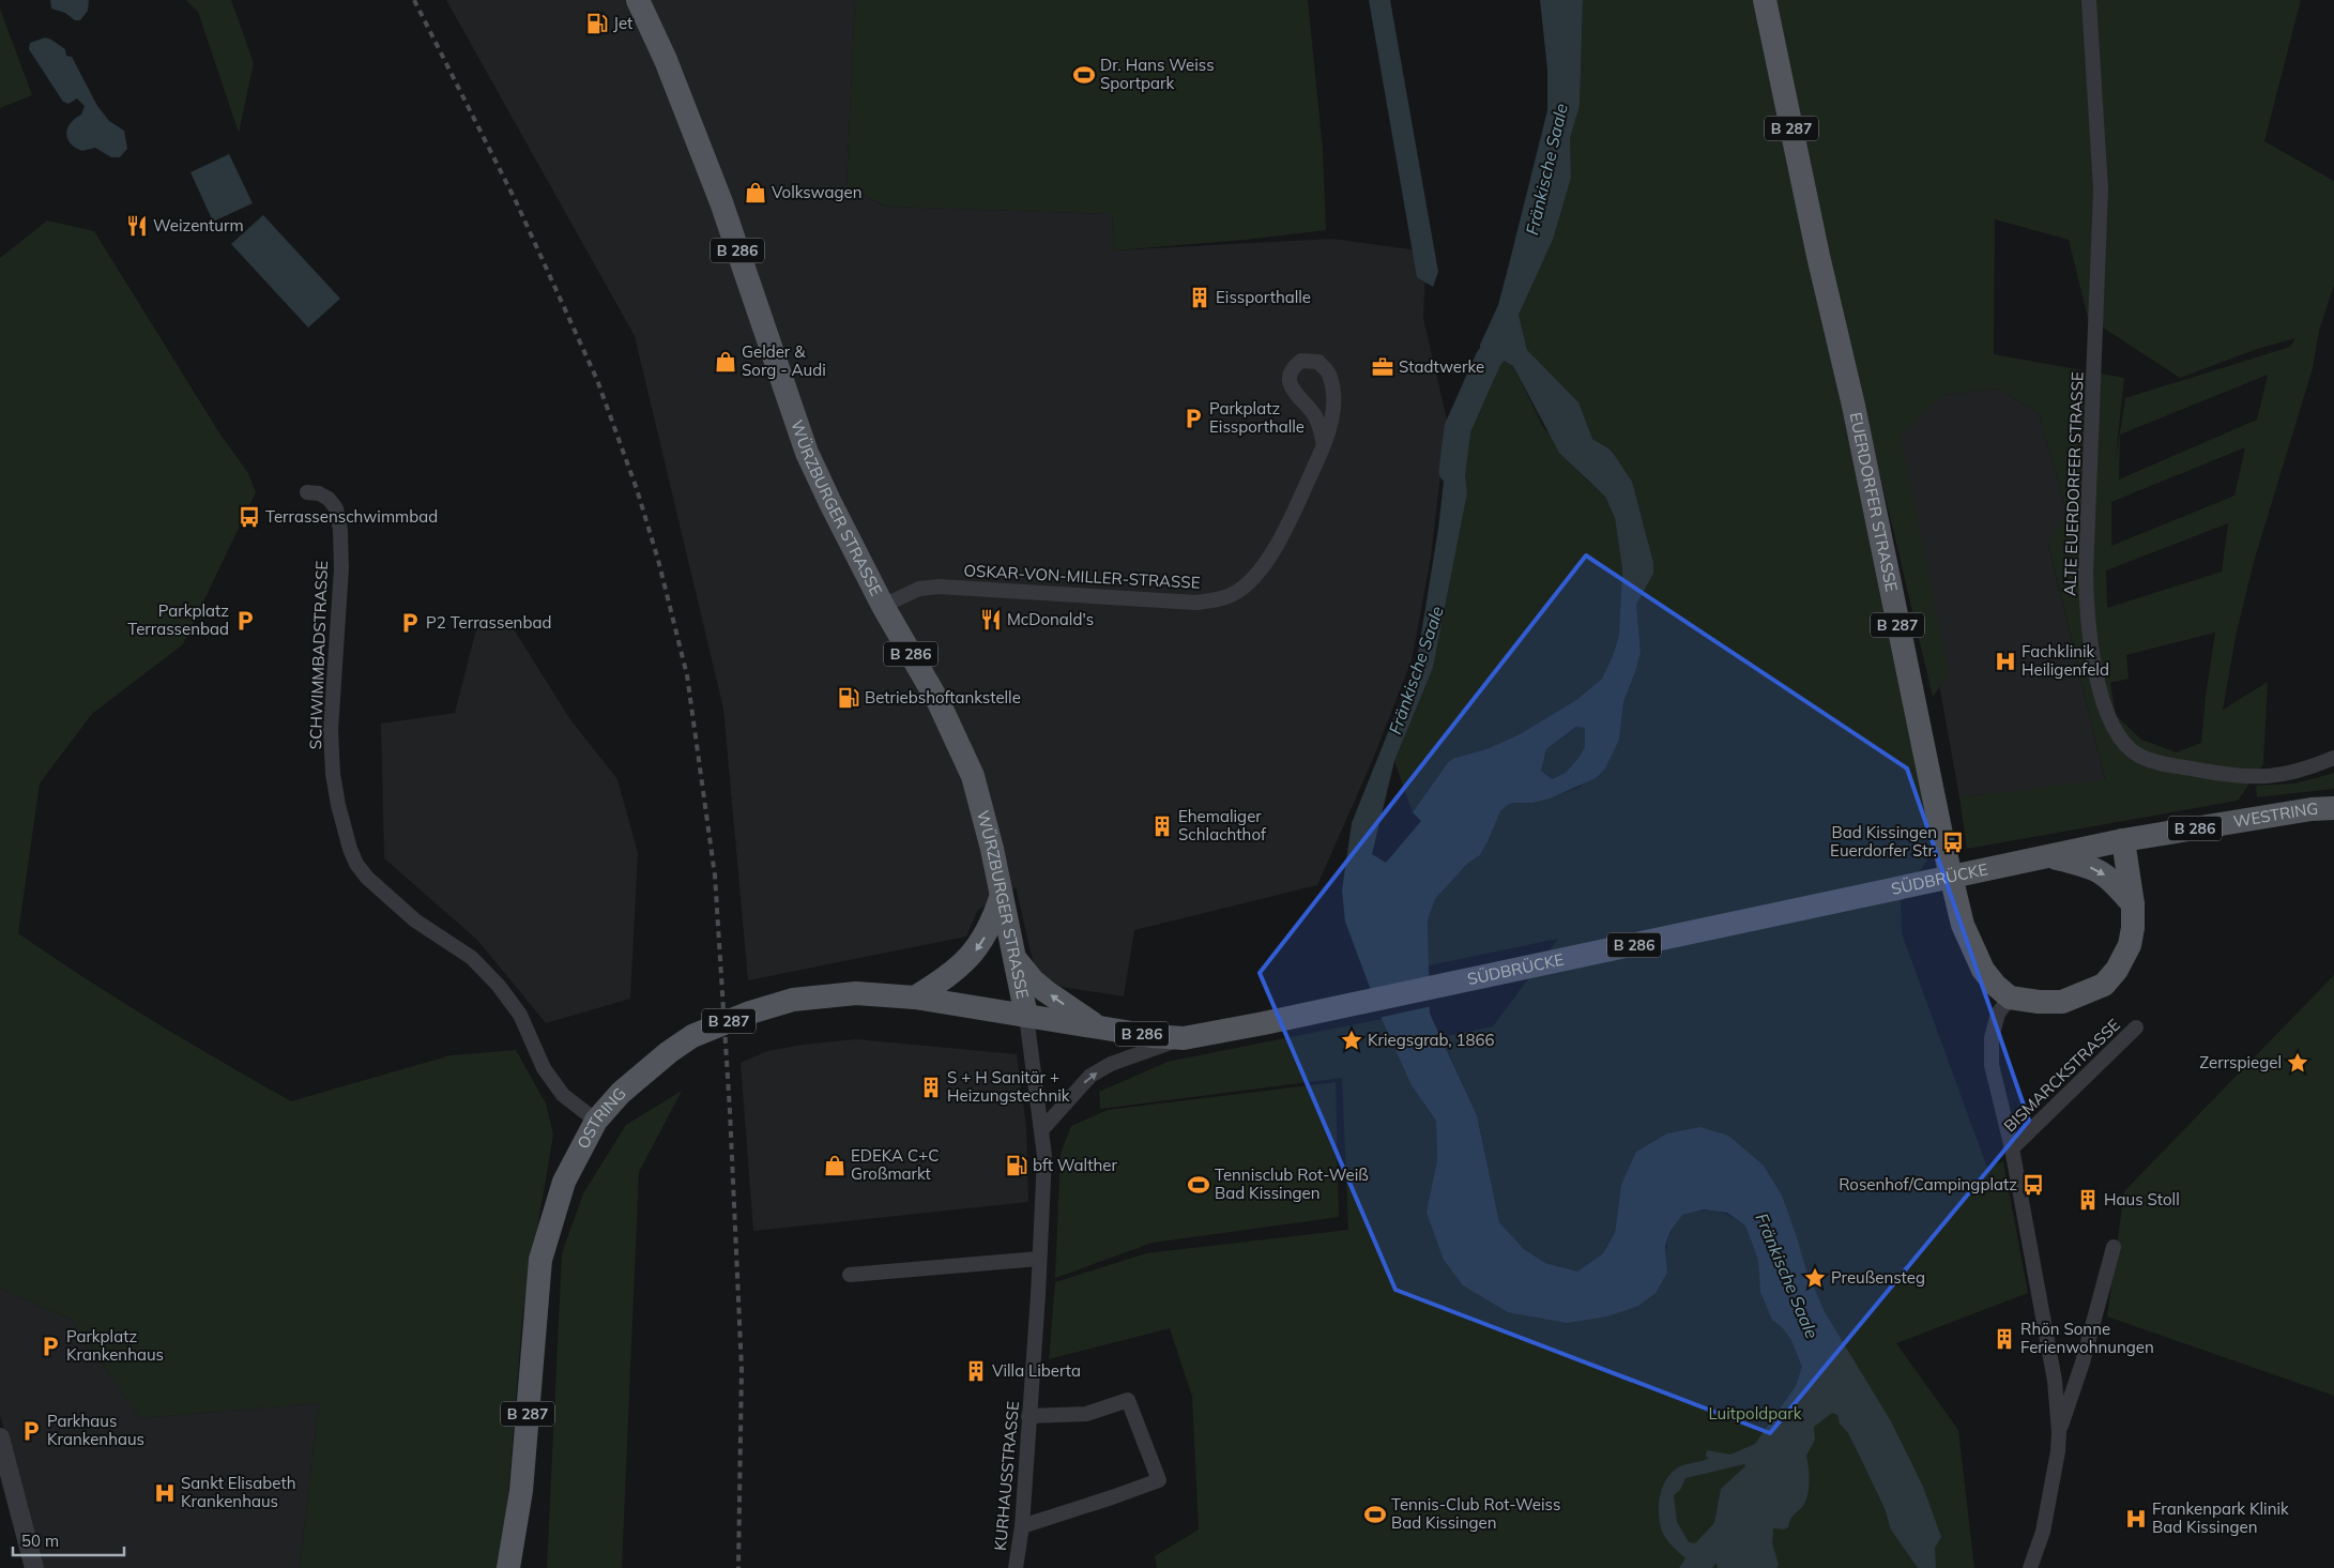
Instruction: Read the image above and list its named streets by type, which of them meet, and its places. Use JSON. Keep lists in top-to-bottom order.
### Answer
{
  "streets": {
    "main road": [
      "B 287",
      "B 286",
      "EUERDORFER STRASSE",
      "WÜRZBURGER STRASSE",
      "WESTRING",
      "SÜDBRÜCKE",
      "OSTRING"
    ],
    "street": [
      "ALTE EUERDORFER STRASSE",
      "OSKAR-VON-MILLER-STRASSE",
      "SCHWIMMBADSTRASSE",
      "BISMARCKSTRASSE",
      "KURHAUSSTRASSE"
    ]
  },
  "crossings": [
    ["B 286", "WESTRING"],
    ["B 286", "SÜDBRÜCKE"],
    ["EUERDORFER STRASSE", "BISMARCKSTRASSE"],
    ["WÜRZBURGER STRASSE", "OSKAR-VON-MILLER-STRASSE"],
    ["WÜRZBURGER STRASSE", "SÜDBRÜCKE"],
    ["WÜRZBURGER STRASSE", "OSTRING"],
    ["WÜRZBURGER STRASSE", "KURHAUSSTRASSE"],
    ["SCHWIMMBADSTRASSE", "OSTRING"],
    ["SÜDBRÜCKE", "OSTRING"],
    ["SÜDBRÜCKE", "KURHAUSSTRASSE"],
    ["OSTRING", "KURHAUSSTRASSE"]
  ],
  "water": ["Fränkische Saale"],
  "parks": ["Luitpoldpark"],
  "places": {
    "fuel station": ["Jet", "Betriebshoftankstelle", "bft Walther"],
    "sports": ["Dr. Hans Weiss Sportpark", "Tennisclub Rot-Weiß Bad Kissingen", "Tennis-Club Rot-Weiss Bad Kissingen"],
    "shop": ["Volkswagen", "Gelder & Sorg - Audi", "EDEKA C+C Großmarkt"],
    "restaurant": ["Weizenturm", "McDonald's"],
    "building": [
      "Eissporthalle",
      "Ehemaliger Schlachthof",
      "S + H Sanitär + Heizungstechnik",
      "Haus Stoll",
      "Rhön Sonne Ferienwohnungen",
      "Villa Liberta"
    ],
    "office": ["Stadtwerke"],
    "parking": [
      "Parkplatz Eissporthalle",
      "Parkplatz Terrassenbad",
      "P2 Terrassenbad",
      "Parkplatz Krankenhaus",
      "Parkhaus Krankenhaus"
    ],
    "bus stop": ["Terrassenschwimmbad", "Bad Kissingen Euerdorfer Str.", "Rosenhof/Campingplatz"],
    "hospital": ["Fachklinik Heiligenfeld", "Sankt Elisabeth Krankenhaus", "Frankenpark Klinik Bad Kissingen"],
    "place": ["Kriegsgrab, 1866", "Zerrspiegel", "Preußensteg"]
  },
  "scale_bar": "50 m"
}
